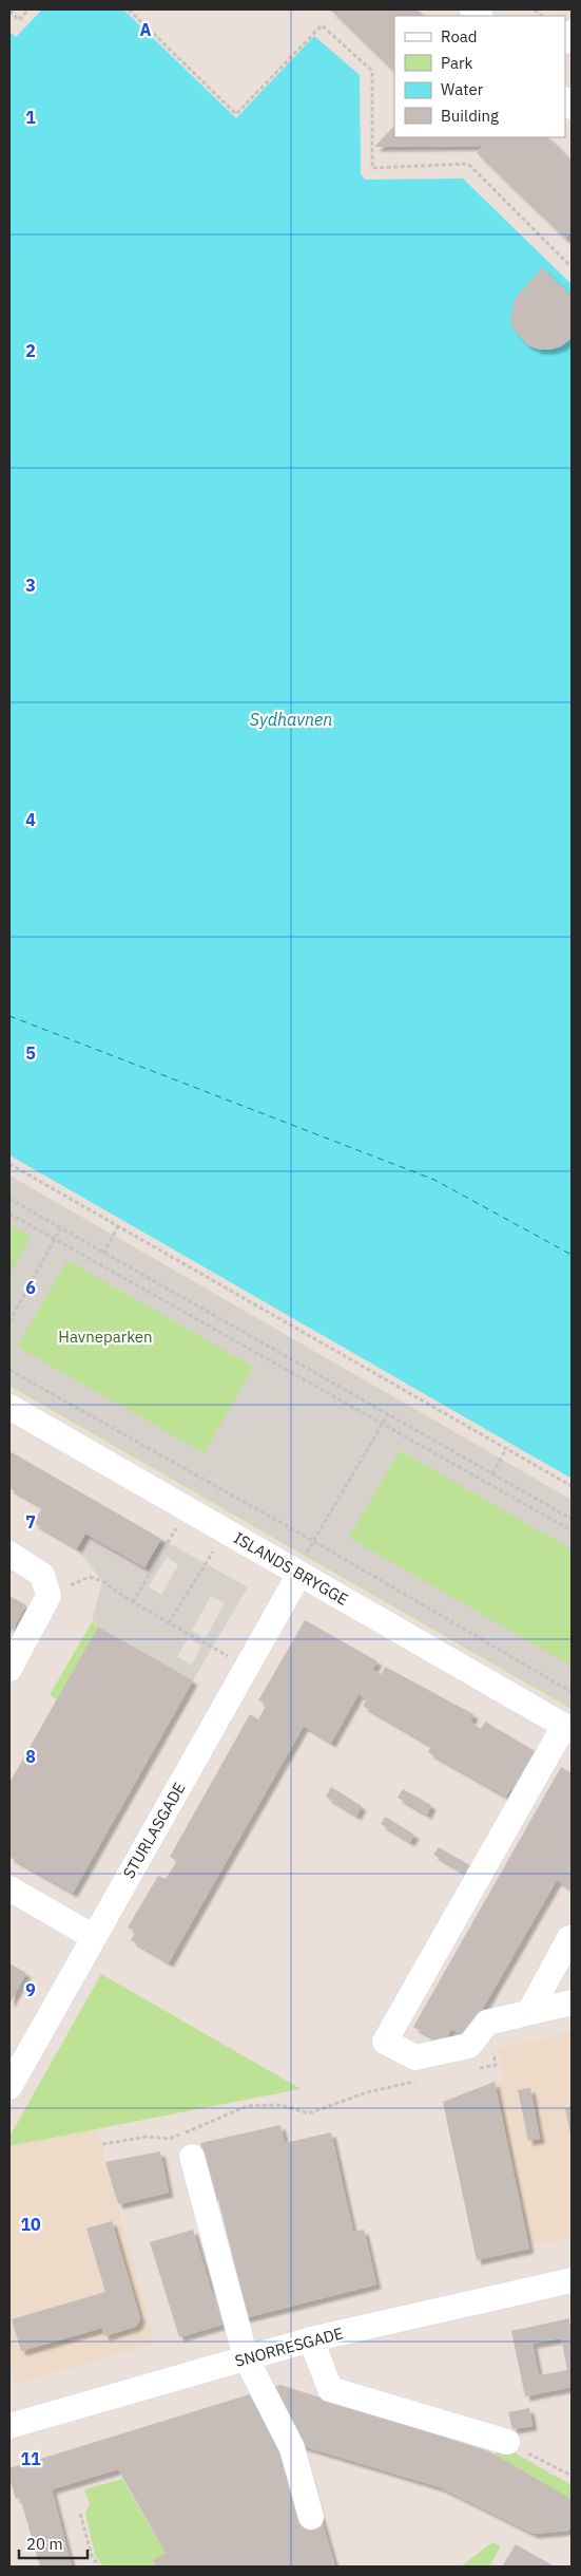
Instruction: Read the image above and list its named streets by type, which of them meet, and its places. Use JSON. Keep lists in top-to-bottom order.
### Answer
{
  "streets": {
    "street": ["ISLANDS BRYGGE", "STURLASGADE", "SNORRESGADE"]
  },
  "crossings": [
    ["ISLANDS BRYGGE", "STURLASGADE"]
  ],
  "water": ["Sydhavnen"],
  "parks": ["Havneparken"],
  "legend": [
    "Road",
    "Park",
    "Water",
    "Building"
  ],
  "scale_bar": "20 m",
  "grid": {
    "columns": ["A"],
    "rows": [
      "1",
      "2",
      "3",
      "4",
      "5",
      "6",
      "7",
      "8",
      "9",
      "10",
      "11"
    ]
  }
}
